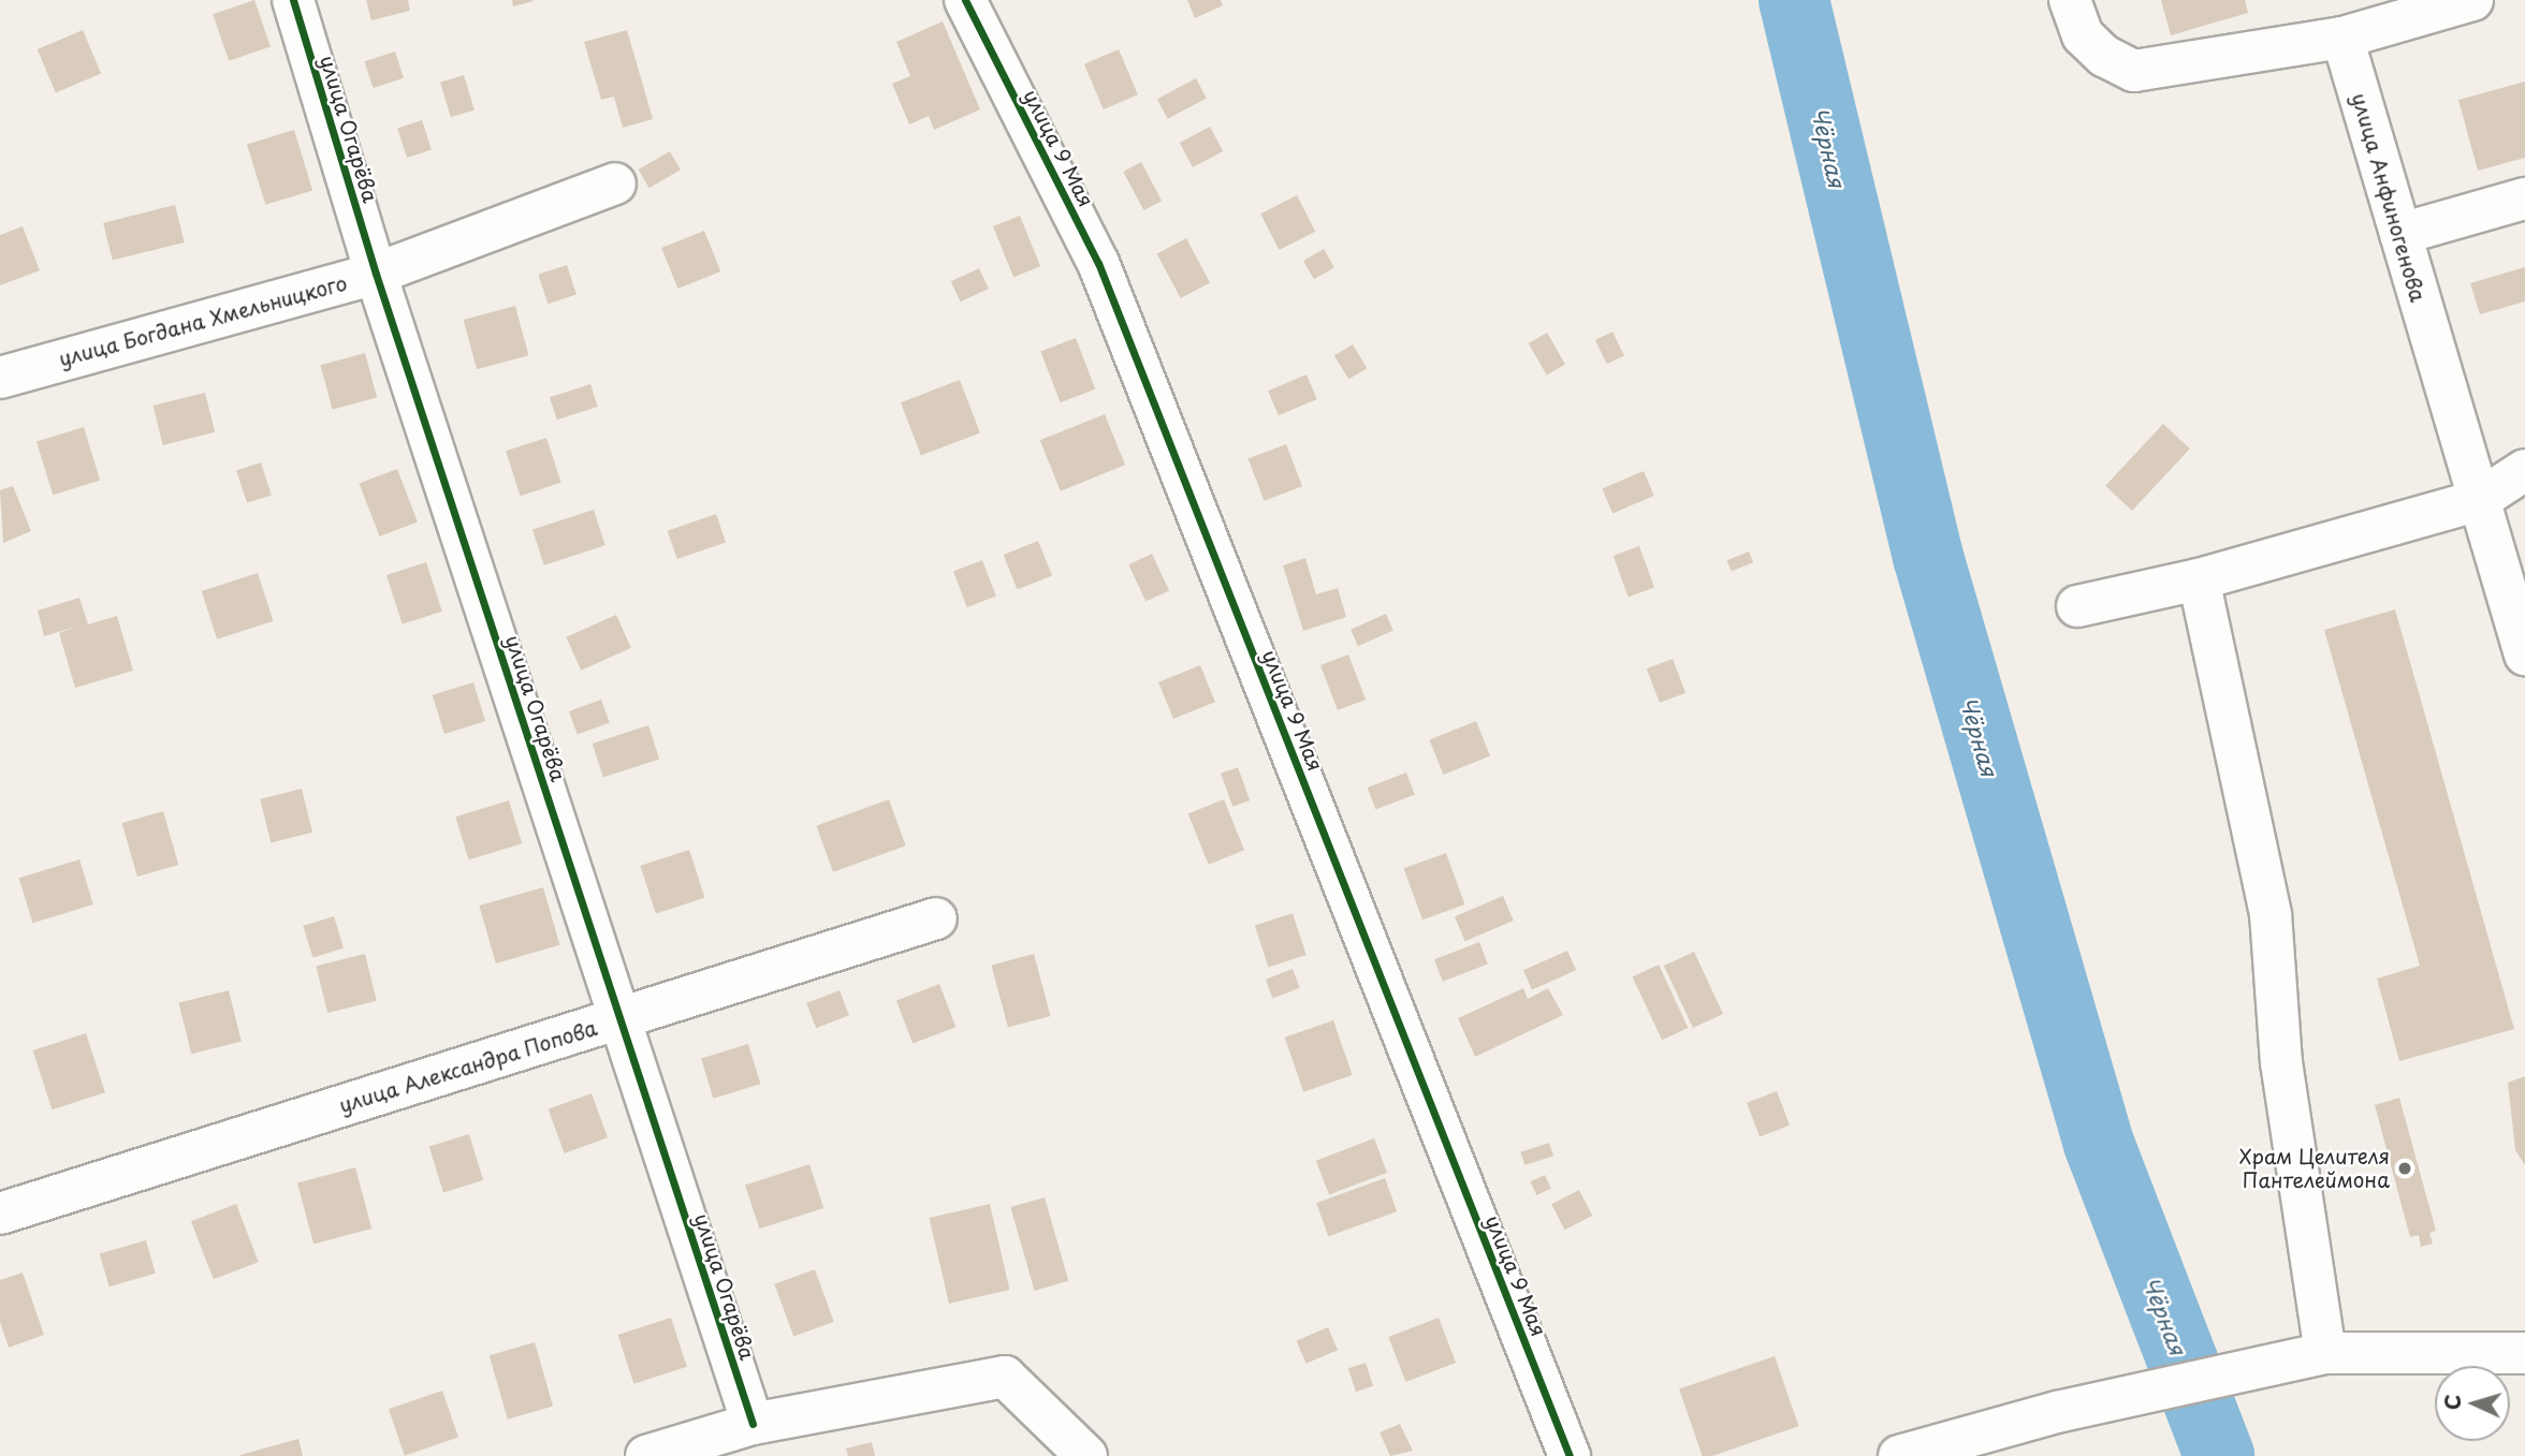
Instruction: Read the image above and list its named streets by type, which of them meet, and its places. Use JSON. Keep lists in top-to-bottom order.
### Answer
{
  "streets": {
    "street": [
      "улица Огарёва",
      "улица 9 Мая",
      "улица Анфиногенова",
      "улица Богдана Хмельницкого",
      "улица Александра Попова"
    ]
  },
  "crossings": [
    ["улица Огарёва", "улица Богдана Хмельницкого"],
    ["улица Огарёва", "улица Александра Попова"]
  ],
  "water": ["Чёрная"],
  "places": ["Храм Целителя Пантелеймона"],
  "north": "left"
}
